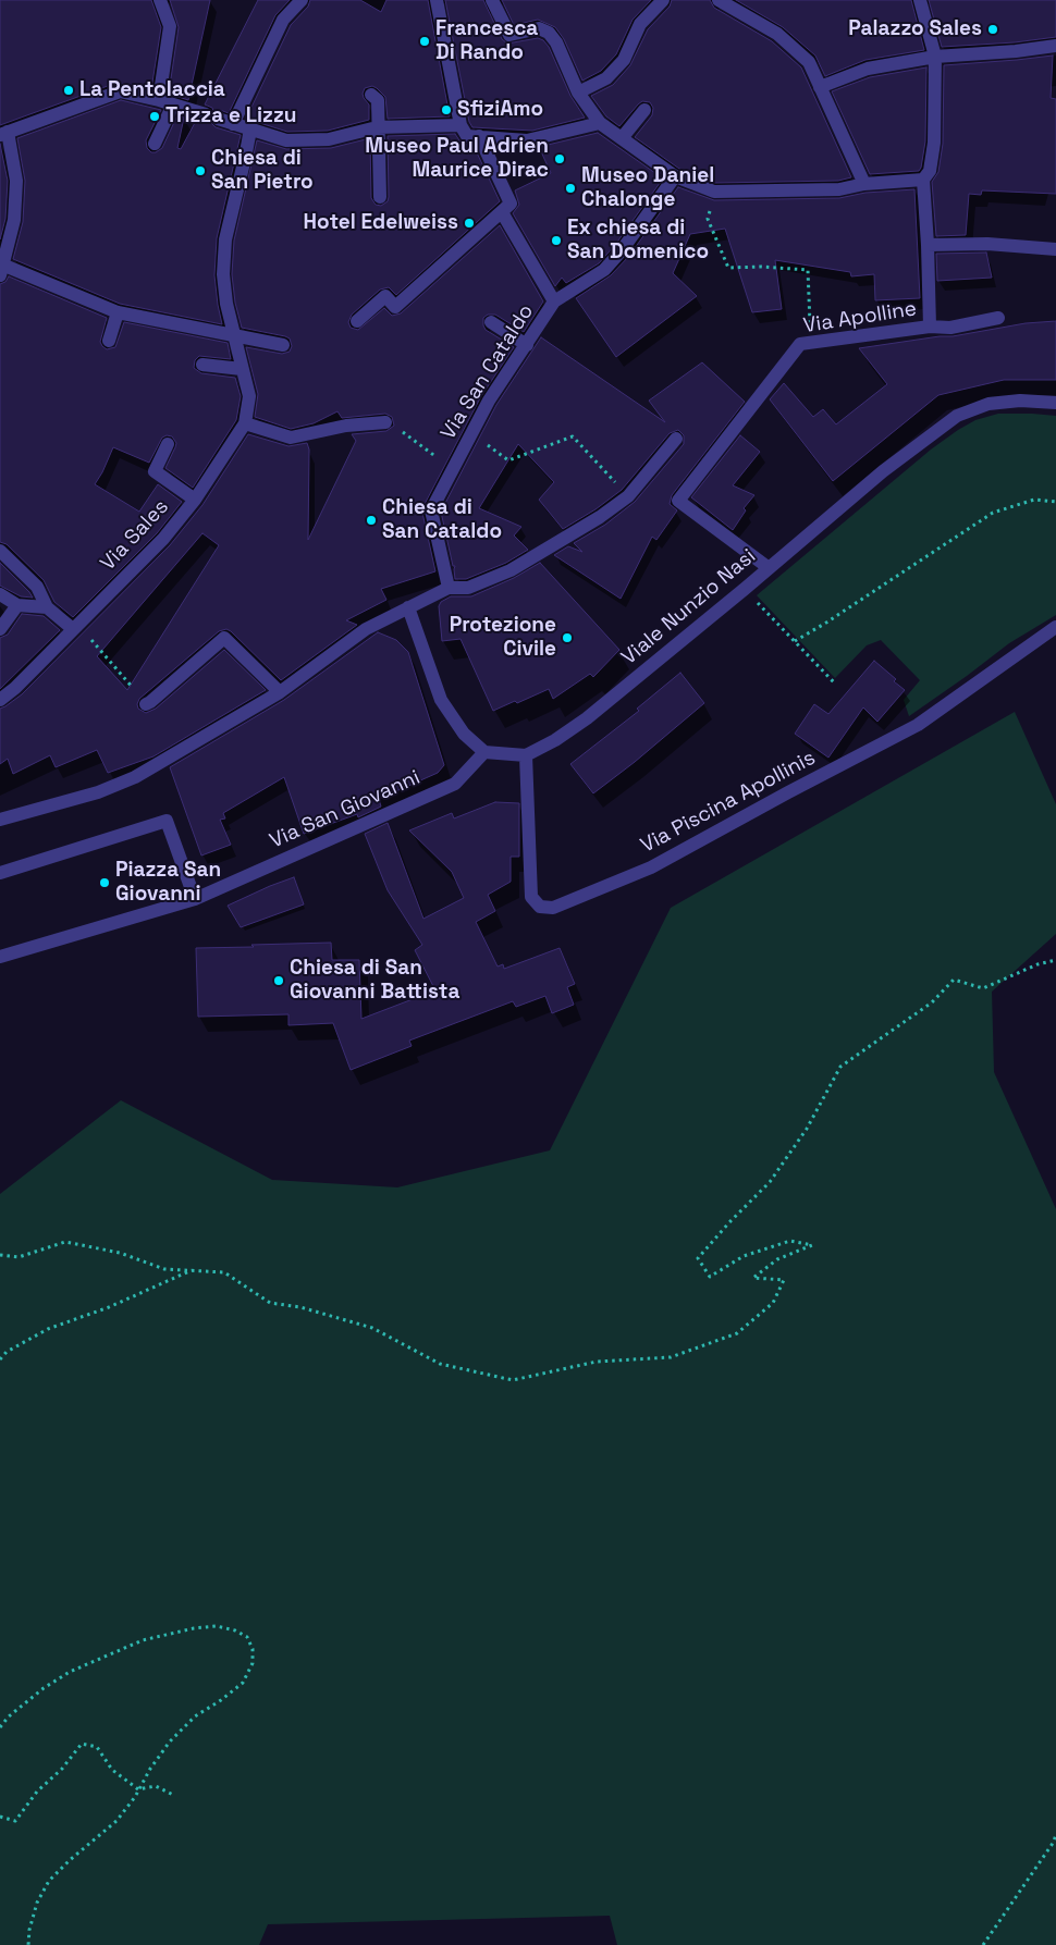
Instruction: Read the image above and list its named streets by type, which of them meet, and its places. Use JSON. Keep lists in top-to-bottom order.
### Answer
{
  "streets": {
    "street": [
      "Via Apolline",
      "Via San Cataldo",
      "Via Sales",
      "Viale Nunzio Nasi",
      "Via Piscina Apollinis",
      "Via San Giovanni"
    ]
  },
  "crossings": [
    ["Via Apolline", "Viale Nunzio Nasi"],
    ["Viale Nunzio Nasi", "Via Piscina Apollinis"]
  ],
  "places": [
    "Palazzo Sales",
    "Francesca Di Rando",
    "La Pentolaccia",
    "SfiziAmo",
    "Trizza e Lizzu",
    "Museo Paul Adrien Maurice Dirac",
    "Chiesa di San Pietro",
    "Museo Daniel Chalonge",
    "Hotel Edelweiss",
    "Ex chiesa di San Domenico",
    "Chiesa di San Cataldo",
    "Protezione Civile",
    "Piazza San Giovanni",
    "Chiesa di San Giovanni Battista"
  ]
}
